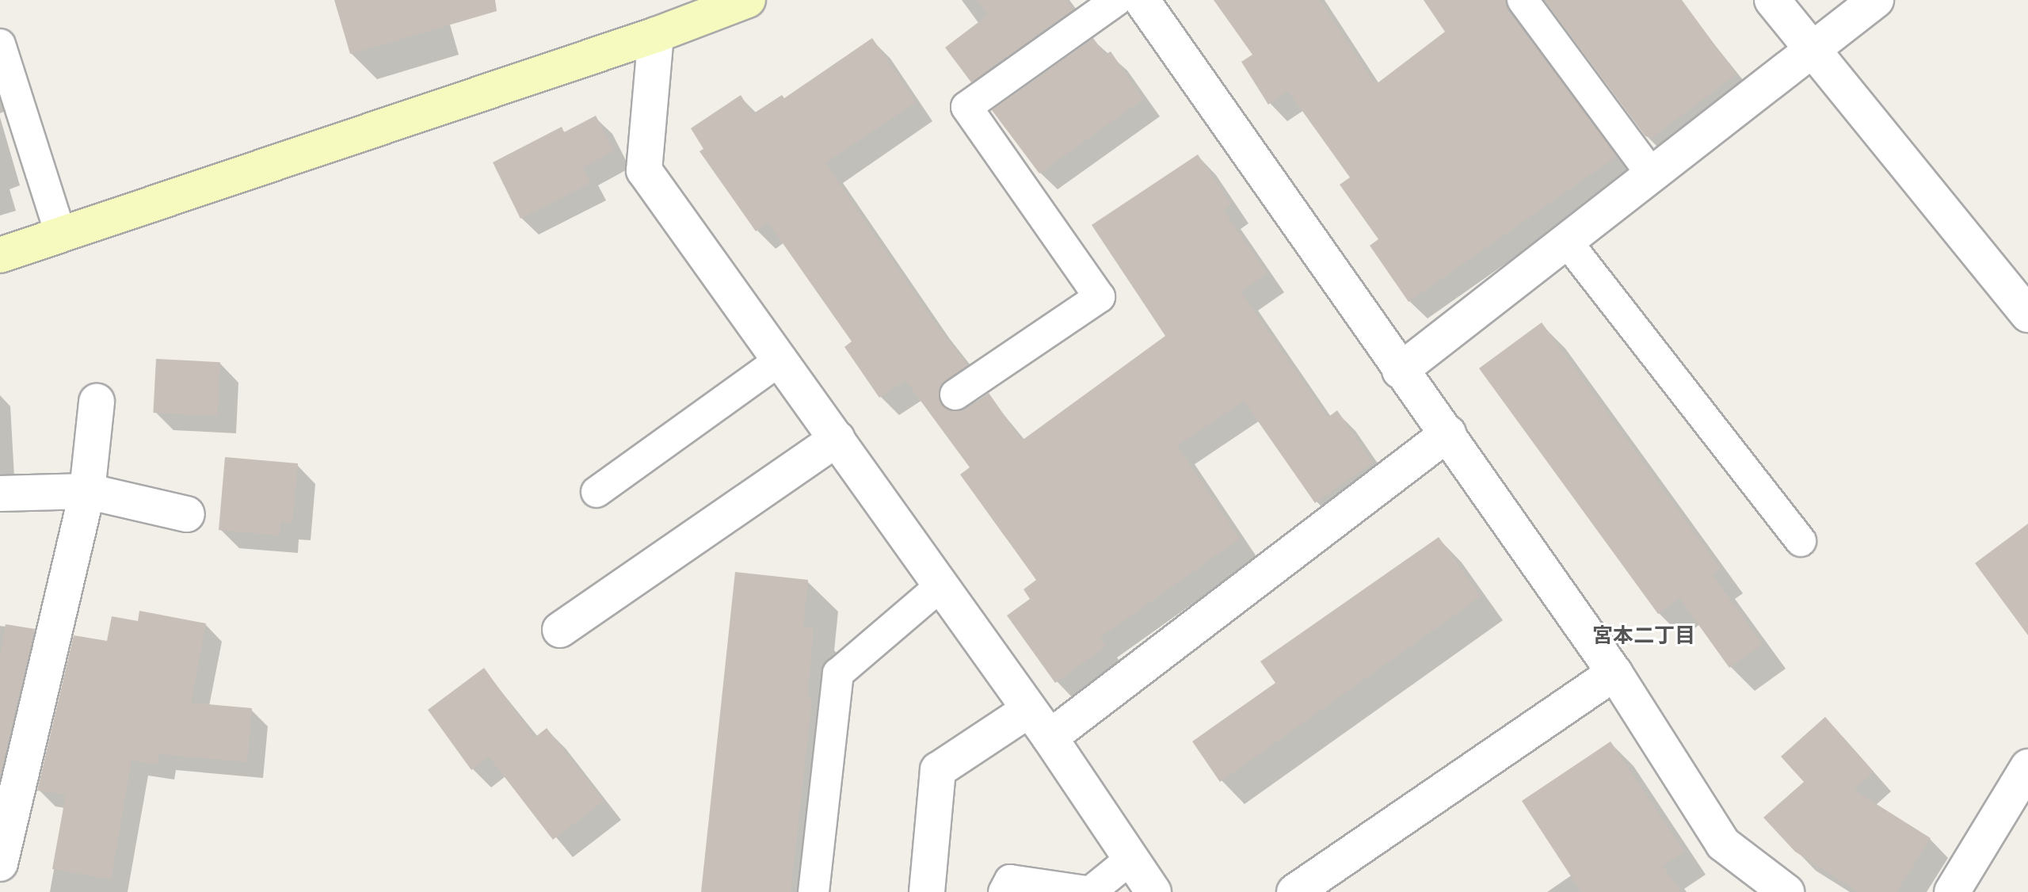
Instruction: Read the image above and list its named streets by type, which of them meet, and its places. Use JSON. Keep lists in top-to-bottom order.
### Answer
{
  "districts": ["宮本二丁目"]
}
